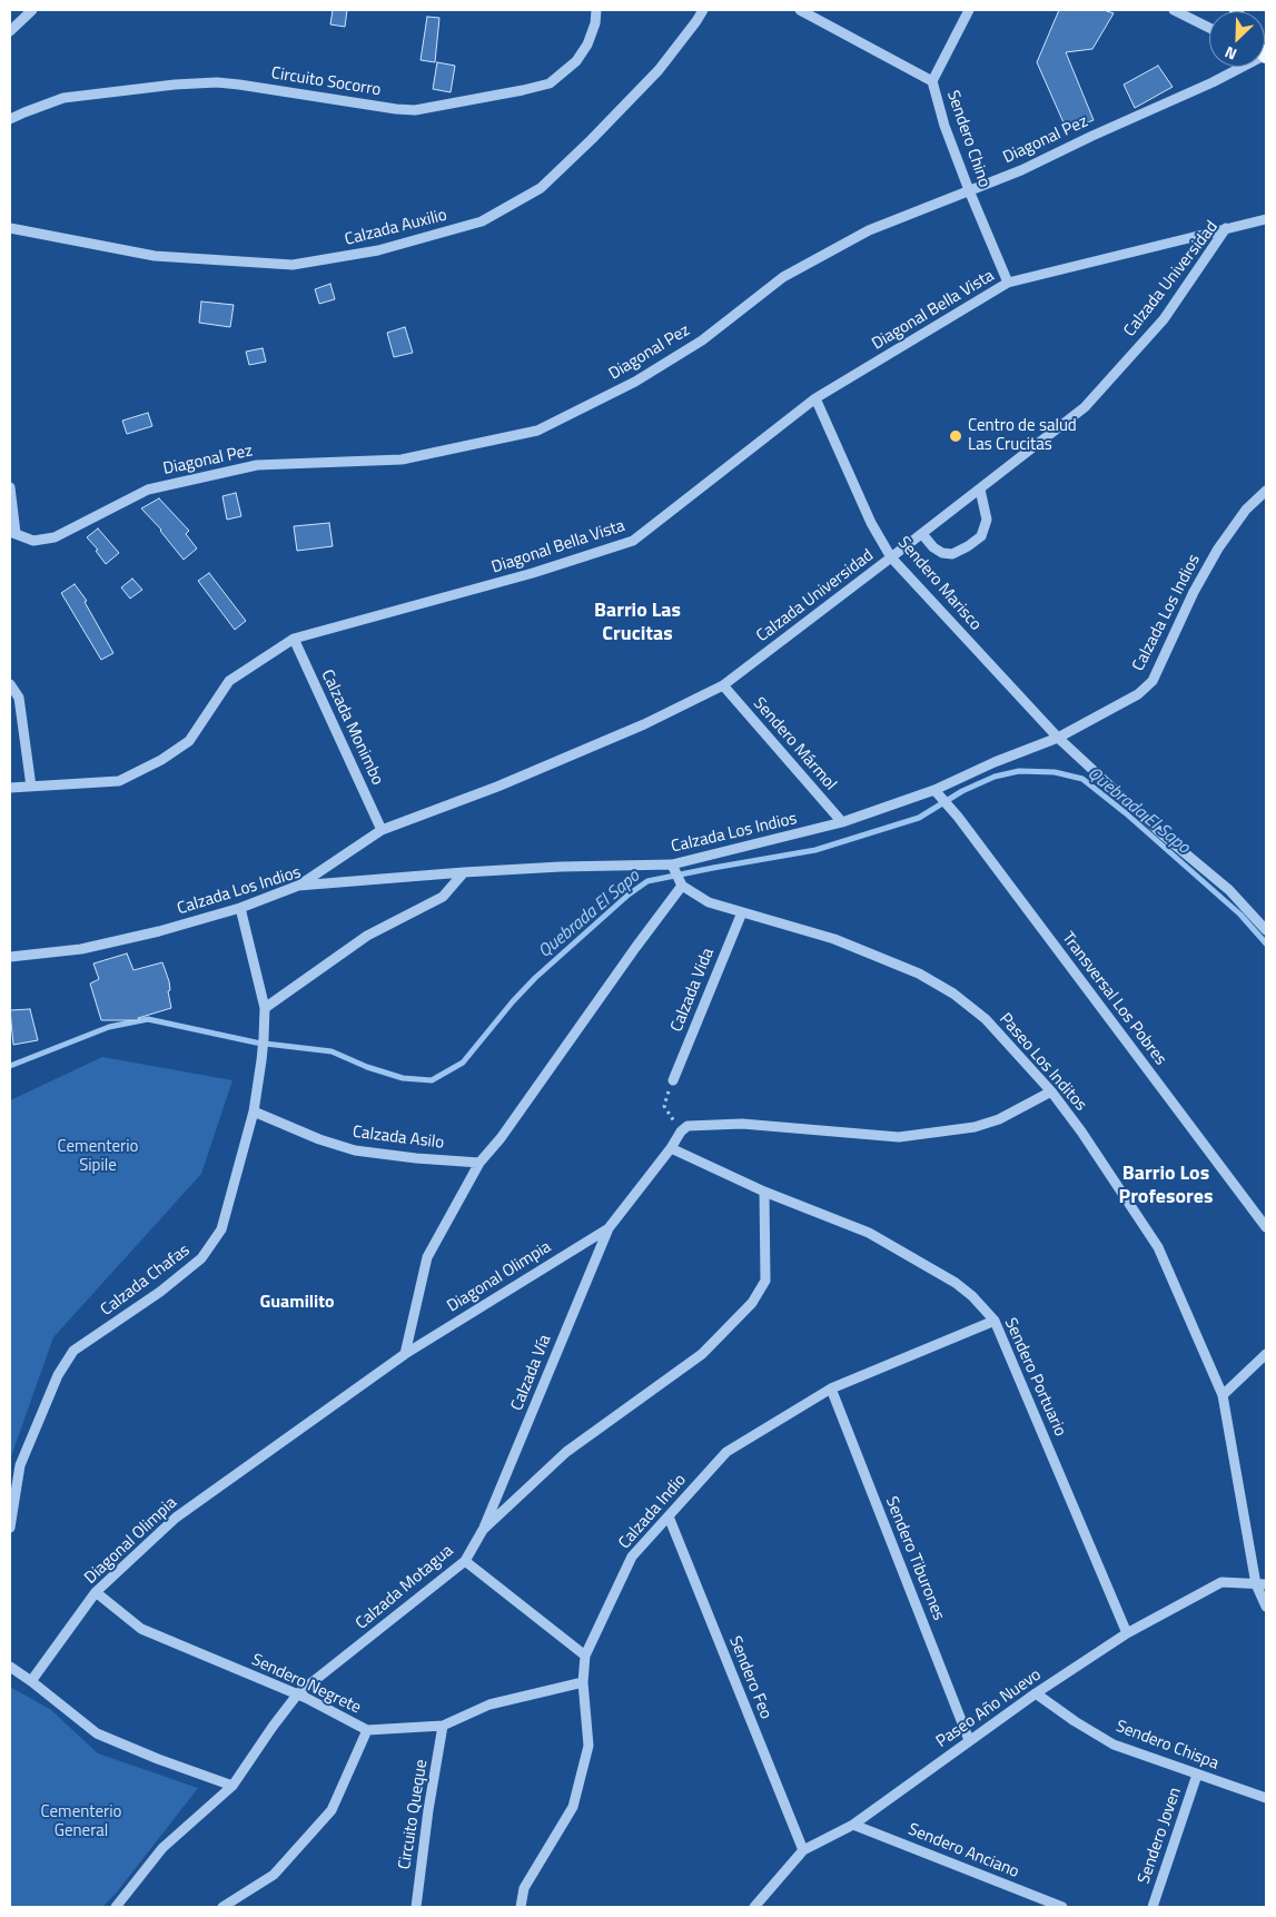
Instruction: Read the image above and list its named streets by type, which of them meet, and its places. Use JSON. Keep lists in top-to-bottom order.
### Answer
{
  "streets": {
    "street": [
      "Circuito Socorro",
      "Sendero Chino",
      "Diagonal Pez",
      "Calzada Auxilio",
      "Calzada Universidad",
      "Diagonal Bella Vista",
      "Sendero Marisco",
      "Calzada Los Indios",
      "Calzada Monimbo",
      "Sendero Mármol",
      "Calzada Vida",
      "Transversal Los Pobres",
      "Paseo Los Inditos",
      "Calzada Asilo",
      "Diagonal Olimpia",
      "Calzada Chafas",
      "Calzada Vía",
      "Sendero Portuario",
      "Calzada Indio",
      "Sendero Tiburones",
      "Calzada Motagua",
      "Sendero Feo",
      "Sendero Negrete",
      "Paseo Año Nuevo",
      "Sendero Chispa",
      "Circuito Queque",
      "Sendero Joven",
      "Sendero Anciano"
    ]
  },
  "crossings": [
    ["Sendero Chino", "Diagonal Pez"],
    ["Sendero Chino", "Diagonal Bella Vista"],
    ["Calzada Universidad", "Diagonal Bella Vista"],
    ["Calzada Universidad", "Sendero Marisco"],
    ["Calzada Universidad", "Calzada Los Indios"],
    ["Calzada Universidad", "Calzada Monimbo"],
    ["Calzada Universidad", "Sendero Mármol"],
    ["Diagonal Bella Vista", "Sendero Marisco"],
    ["Diagonal Bella Vista", "Calzada Monimbo"],
    ["Sendero Marisco", "Calzada Los Indios"],
    ["Calzada Los Indios", "Sendero Mármol"],
    ["Calzada Los Indios", "Transversal Los Pobres"],
    ["Calzada Los Indios", "Calzada Chafas"],
    ["Calzada Vida", "Paseo Los Inditos"],
    ["Paseo Los Inditos", "Paseo Año Nuevo"],
    ["Calzada Asilo", "Calzada Chafas"],
    ["Diagonal Olimpia", "Calzada Vía"],
    ["Diagonal Olimpia", "Sendero Portuario"],
    ["Diagonal Olimpia", "Sendero Negrete"],
    ["Calzada Vía", "Calzada Motagua"],
    ["Sendero Portuario", "Calzada Indio"],
    ["Sendero Portuario", "Calzada Motagua"],
    ["Sendero Portuario", "Paseo Año Nuevo"],
    ["Calzada Indio", "Sendero Tiburones"],
    ["Calzada Indio", "Sendero Feo"],
    ["Calzada Indio", "Sendero Negrete"],
    ["Sendero Tiburones", "Paseo Año Nuevo"],
    ["Calzada Motagua", "Sendero Negrete"],
    ["Sendero Feo", "Paseo Año Nuevo"],
    ["Sendero Negrete", "Circuito Queque"],
    ["Paseo Año Nuevo", "Sendero Chispa"],
    ["Paseo Año Nuevo", "Sendero Anciano"],
    ["Sendero Chispa", "Sendero Joven"]
  ],
  "districts": ["Barrio Las Crucitas", "Barrio Los Profesores", "Guamilito"],
  "water": ["Quebrada El Sapo"],
  "parks": ["Cementerio Sipile", "Cementerio General"],
  "places": ["Centro de salud Las Crucitas"],
  "north": "bottom left"
}
